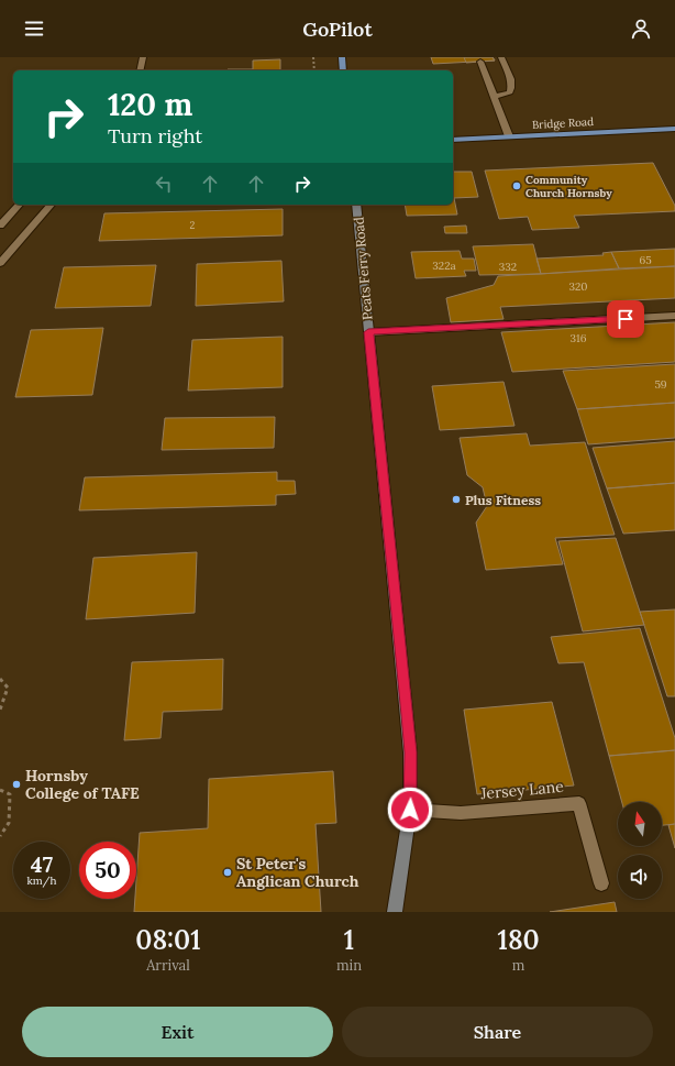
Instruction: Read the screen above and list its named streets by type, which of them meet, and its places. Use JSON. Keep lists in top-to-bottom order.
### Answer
{
  "streets": {
    "main road": ["Bridge Road", "Peats Ferry Road"],
    "street": ["Jersey Lane"]
  },
  "crossings": [
    ["Peats Ferry Road", "Jersey Lane"]
  ],
  "places": [
    "Community Church Hornsby",
    "Plus Fitness",
    "Hornsby College of TAFE",
    "St Peter's Anglican Church"
  ],
  "house_numbers": [
    "2",
    "65",
    "322a",
    "332",
    "320",
    "316",
    "59"
  ],
  "north": "top",
  "page": {
    "header": "GoPilot",
    "turn": ["120 m", "Turn right"],
    "speed": "47 km/h",
    "limit": "50",
    "eta": [
      "08:01",
      "Arrival",
      "1",
      "min",
      "180",
      "m"
    ],
    "buttons": ["Exit", "Share"]
  }
}
